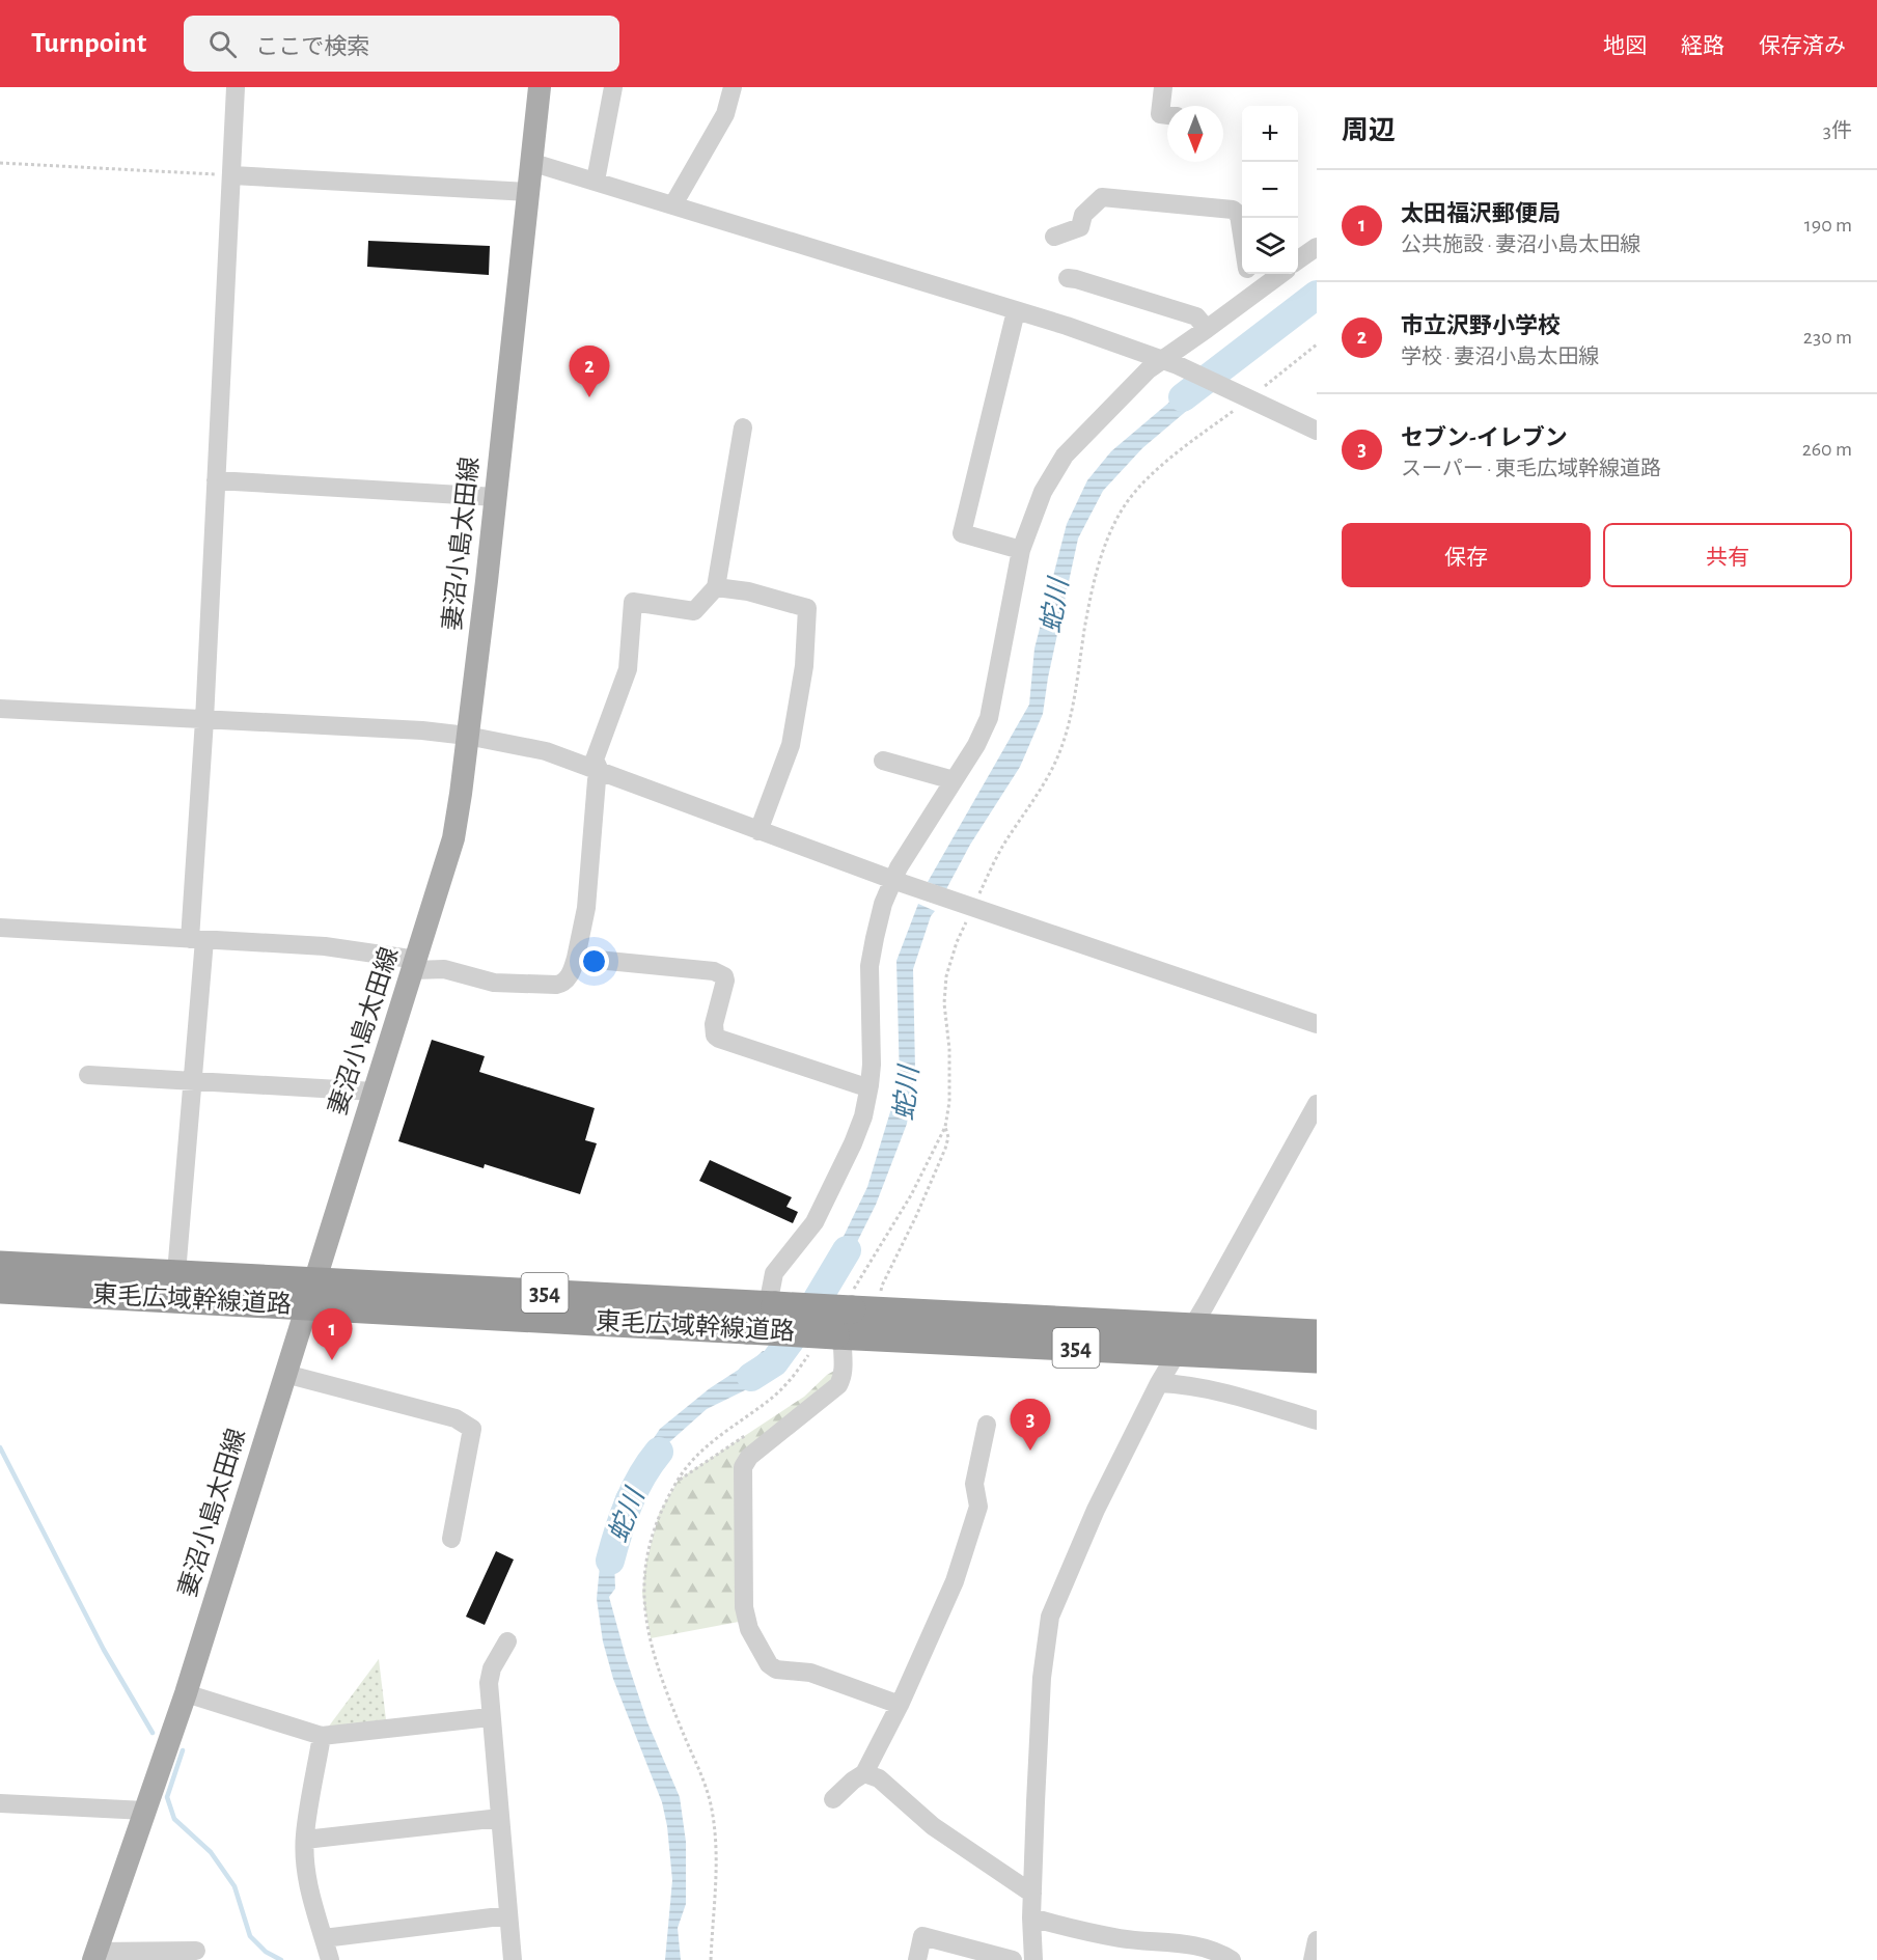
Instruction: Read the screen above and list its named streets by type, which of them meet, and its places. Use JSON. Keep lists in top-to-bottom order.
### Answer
{
  "streets": {
    "highway": ["354", "東毛広域幹線道路"],
    "main road": ["妻沼小島太田線"]
  },
  "crossings": [
    ["妻沼小島太田線", "東毛広域幹線道路"]
  ],
  "water": ["蛇川"],
  "north": "bottom",
  "page": {
    "header": "Turnpoint",
    "search": "ここで検索",
    "nav": ["地図", "経路", "保存済み"],
    "heading": ["周辺", "3件"],
    "map_buttons": ["+", "−"],
    "list": [
      {
        "mark": "1",
        "name": "太田福沢郵便局",
        "note": "公共施設 · 妻沼小島太田線",
        "value": "190 m"
      },
      {
        "mark": "2",
        "name": "市立沢野小学校",
        "note": "学校 · 妻沼小島太田線",
        "value": "230 m"
      },
      {
        "mark": "3",
        "name": "セブン-イレブン",
        "note": "スーパー · 東毛広域幹線道路",
        "value": "260 m"
      }
    ],
    "pins": ["2", "1", "3"],
    "buttons": ["保存", "共有"]
  }
}
